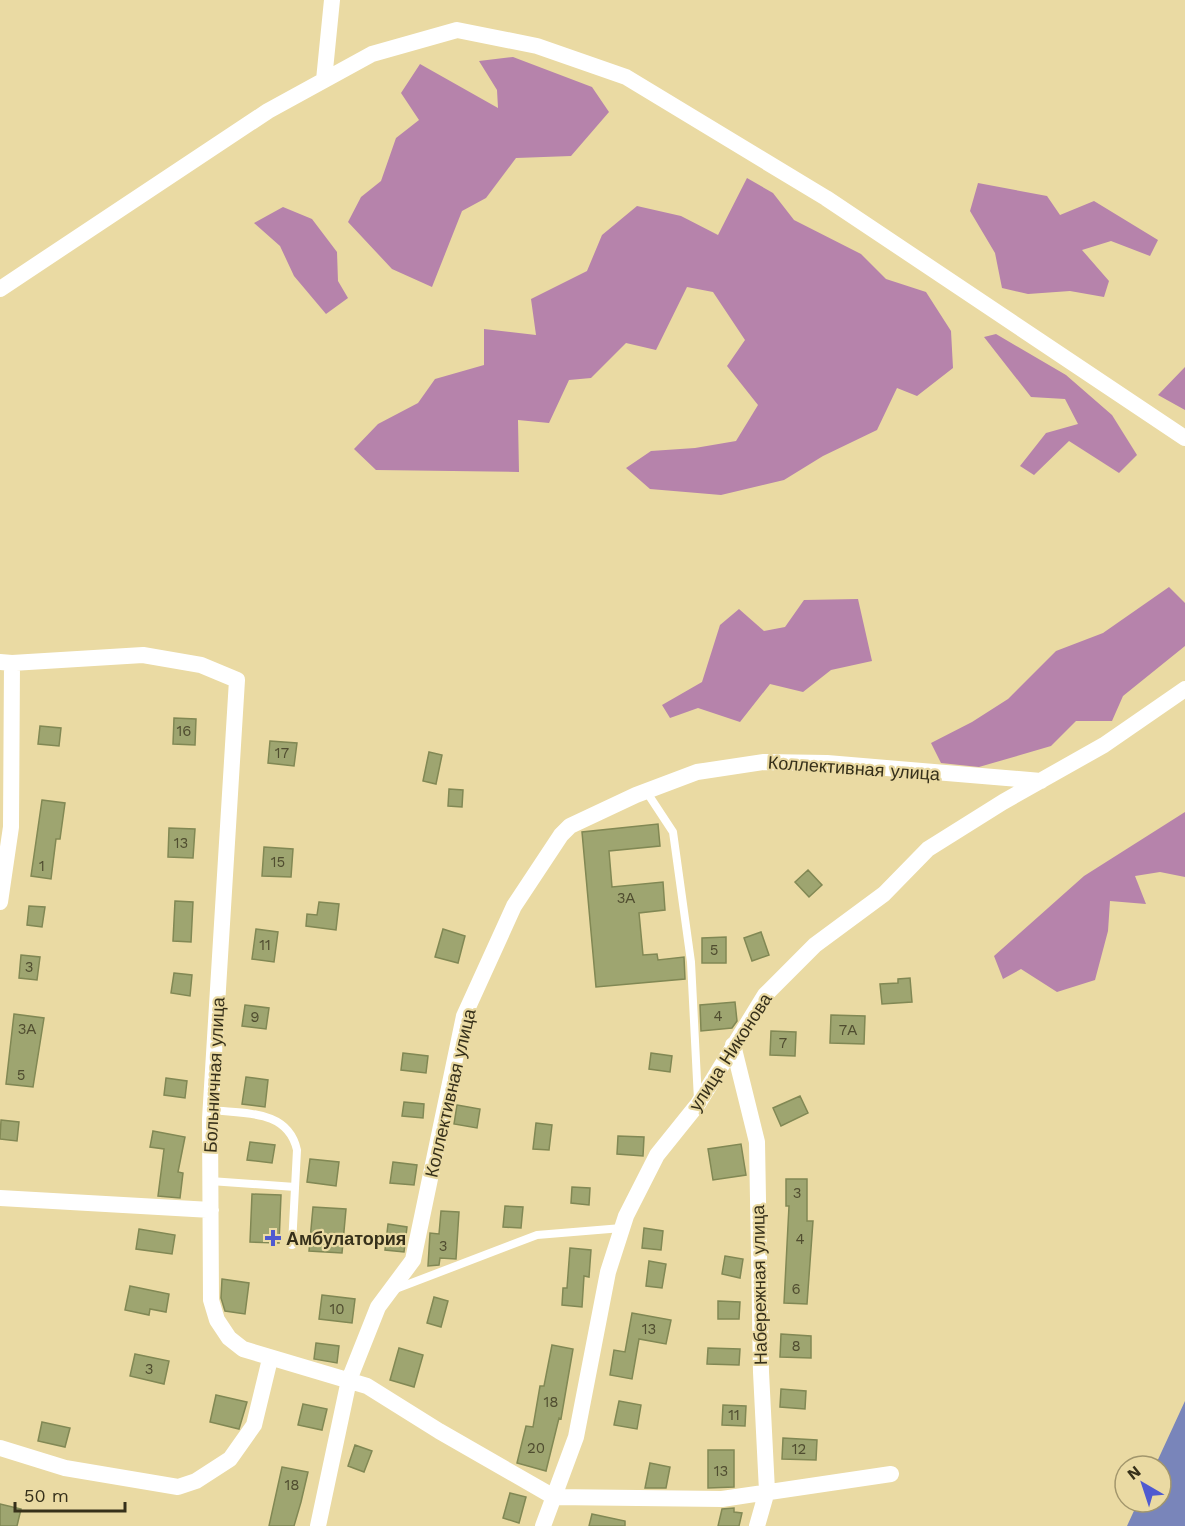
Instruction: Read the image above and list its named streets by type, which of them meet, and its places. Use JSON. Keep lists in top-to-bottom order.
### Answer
{
  "streets": {
    "street": [
      "Коллективная улица",
      "улица Никонова",
      "Больничная улица",
      "Набережная улица"
    ]
  },
  "crossings": [
    ["Коллективная улица", "улица Никонова"],
    ["Коллективная улица", "Больничная улица"],
    ["улица Никонова", "Больничная улица"],
    ["улица Никонова", "Набережная улица"]
  ],
  "places": {
    "health": ["Амбулатория"]
  },
  "house_numbers": [
    "16",
    "17",
    "13",
    "15",
    "1",
    "3А",
    "11",
    "5",
    "3",
    "4",
    "9",
    "3А",
    "7А",
    "7",
    "5",
    "3",
    "4",
    "3",
    "6",
    "10",
    "13",
    "8",
    "3",
    "18",
    "11",
    "20",
    "12",
    "13",
    "18"
  ],
  "scale_bar": "50 m",
  "north": "top left"
}
